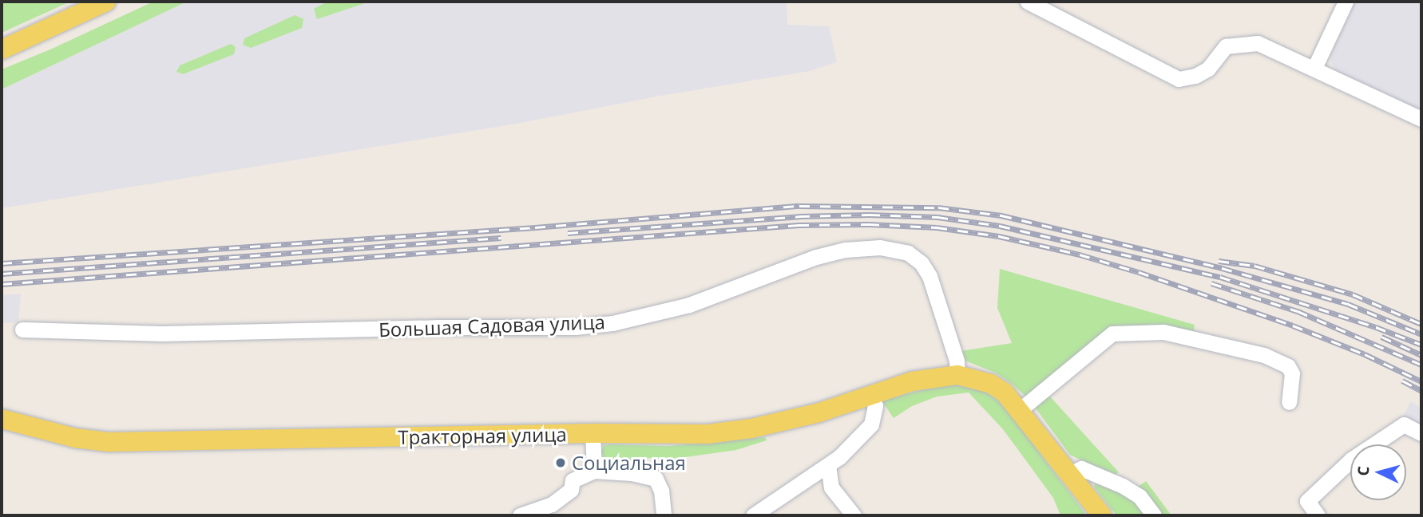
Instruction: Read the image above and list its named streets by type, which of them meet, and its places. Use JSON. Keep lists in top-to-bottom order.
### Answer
{
  "streets": {
    "main road": ["Тракторная улица"],
    "street": ["Большая Садовая улица"]
  },
  "crossings": [
    ["Большая Садовая улица", "Тракторная улица"]
  ],
  "places": ["Социальная"],
  "north": "left"
}
